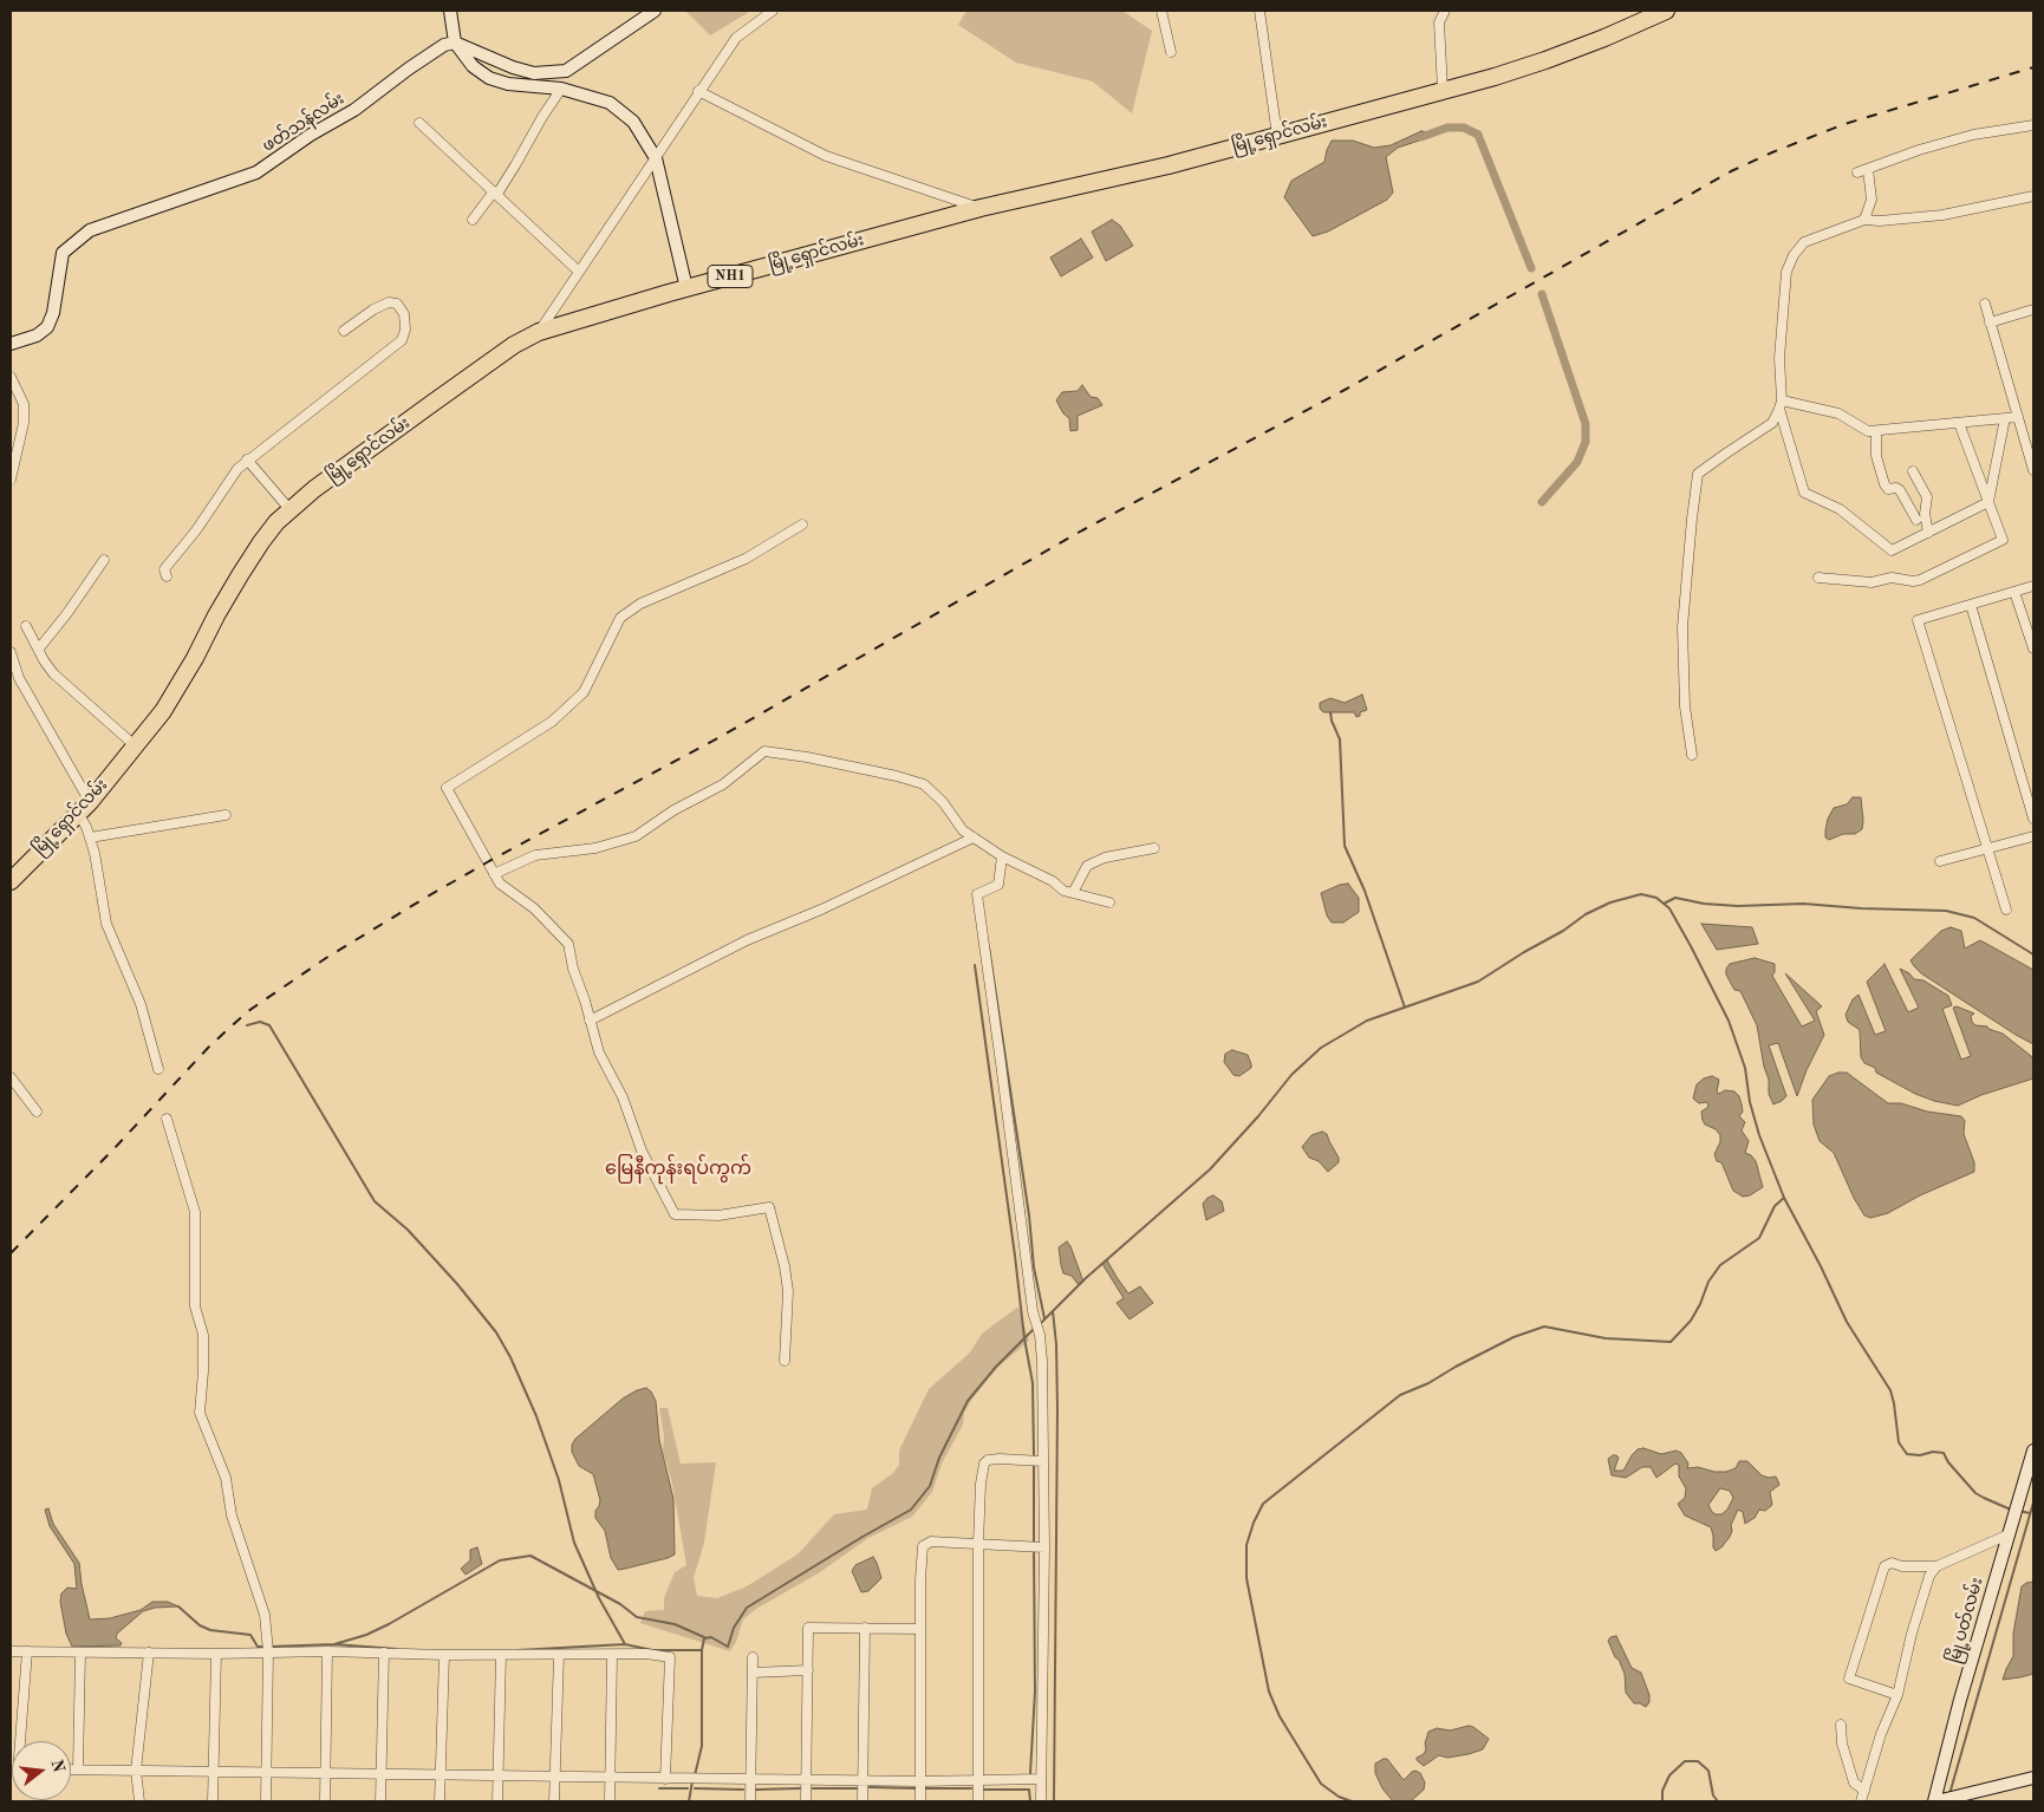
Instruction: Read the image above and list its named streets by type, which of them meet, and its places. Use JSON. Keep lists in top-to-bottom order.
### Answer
{
  "streets": {
    "highway": ["မြို့ရှောင်လမ်း", "NH1"],
    "street": ["ဖတ်သန်လမ်း", "မြို့ပတ်လမ်း"]
  },
  "districts": ["မြေနီကုန်းရပ်ကွက်"],
  "north": "right"
}
